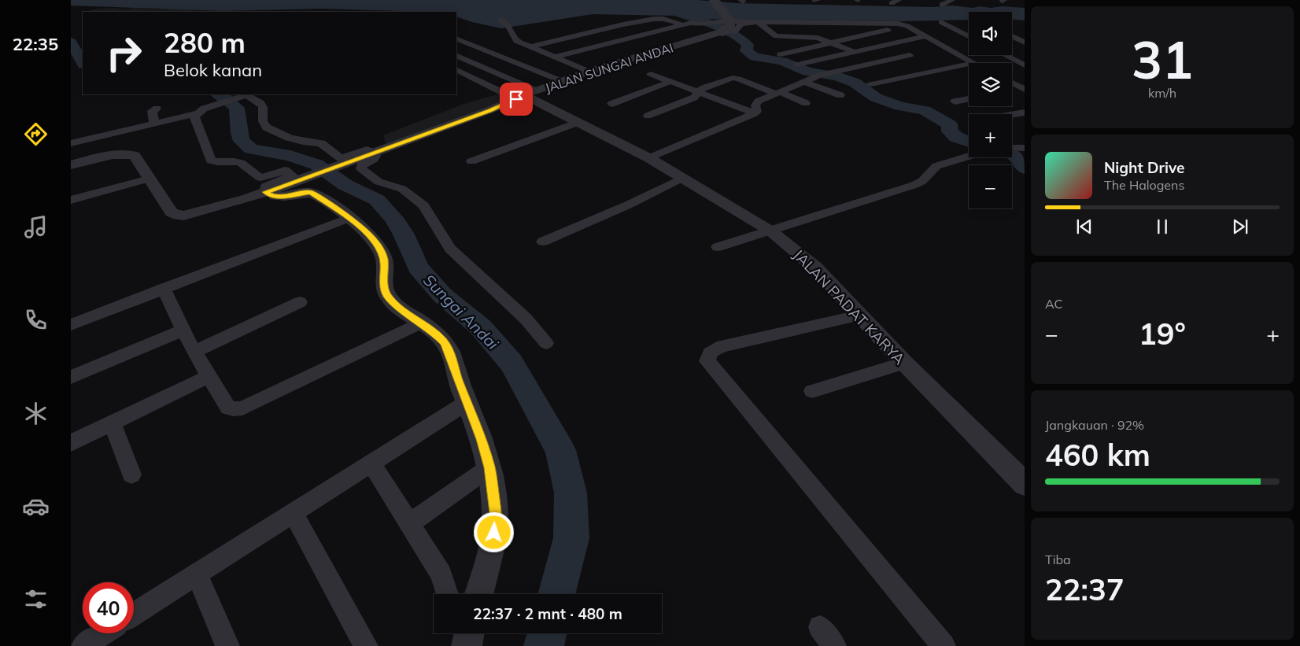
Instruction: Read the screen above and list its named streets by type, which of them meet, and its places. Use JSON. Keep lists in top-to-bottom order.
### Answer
{
  "streets": {
    "street": ["JALAN SUNGAI ANDAI", "JALAN PADAT KARYA"]
  },
  "crossings": [
    ["JALAN SUNGAI ANDAI", "JALAN PADAT KARYA"]
  ],
  "water": ["Sungai Andai"],
  "page": {
    "tabs": "22:35",
    "tile": [
      ["31", "km/h"],
      "AC",
      ["Jangkauan · 92%", "460 km"],
      ["Tiba", "22:37"]
    ],
    "map_buttons": ["+", "−"],
    "turn": ["280 m", "Belok kanan"],
    "song": ["Night Drive", "The Halogens"],
    "heat": ["−", "19°", "+"],
    "limit": "40",
    "trip": "22:37 · 2 mnt · 480 m"
  }
}
